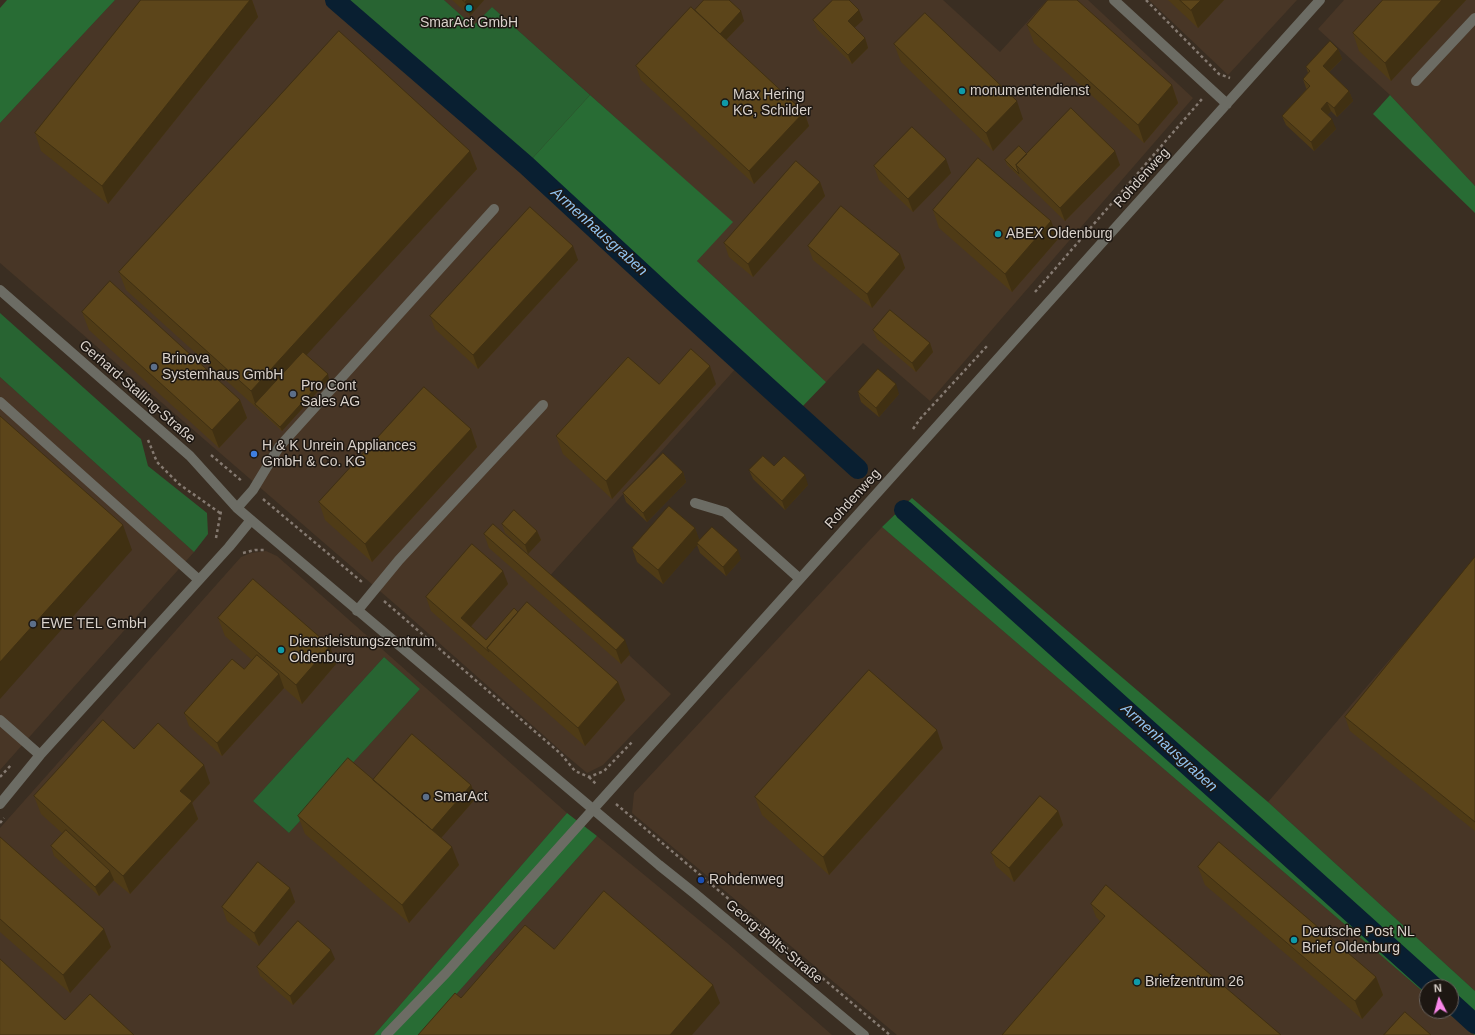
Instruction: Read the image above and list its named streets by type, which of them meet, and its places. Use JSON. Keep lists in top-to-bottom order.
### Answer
{
  "streets": {
    "street": ["Rohdenweg", "Gerhard-Stalling-Straße", "Georg-Bölts-Straße"]
  },
  "crossings": [
    ["Rohdenweg", "Georg-Bölts-Straße"],
    ["Gerhard-Stalling-Straße", "Georg-Bölts-Straße"]
  ],
  "water": ["Armenhausgraben"],
  "places": [
    "SmarAct GmbH",
    "monumentendienst",
    "Max Hering KG, Schilder",
    "ABEX Oldenburg",
    "Brinova Systemhaus GmbH",
    "Pro Cont Sales AG",
    "H & K Unrein Appliances GmbH & Co. KG",
    "EWE TEL GmbH",
    "Dienstleistungszentrum Oldenburg",
    "SmarAct",
    "Rohdenweg",
    "Deutsche Post NL Brief Oldenburg",
    "Briefzentrum 26"
  ],
  "north": "top"
}
